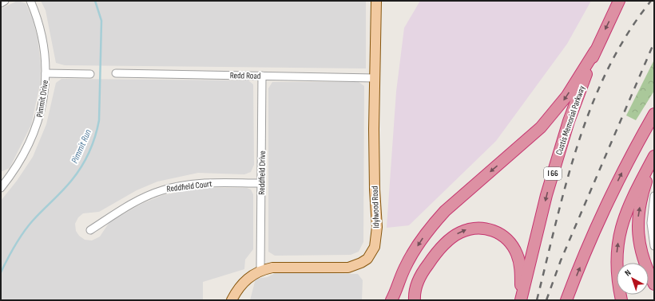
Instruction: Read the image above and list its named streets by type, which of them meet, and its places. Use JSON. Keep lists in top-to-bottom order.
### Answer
{
  "streets": {
    "highway": ["Custis Memorial Parkway", "I 66"],
    "main road": ["Idylwood Road"],
    "street": [
      "Redd Road",
      "Pimmit Drive",
      "Reddfield Drive",
      "Reddfield Court"
    ]
  },
  "crossings": [
    ["Redd Road", "Reddfield Drive"],
    ["Redd Road", "Idylwood Road"],
    ["Reddfield Drive", "Reddfield Court"],
    ["Reddfield Drive", "Idylwood Road"]
  ],
  "water": ["Pimmit Run"],
  "north": "top left"
}
